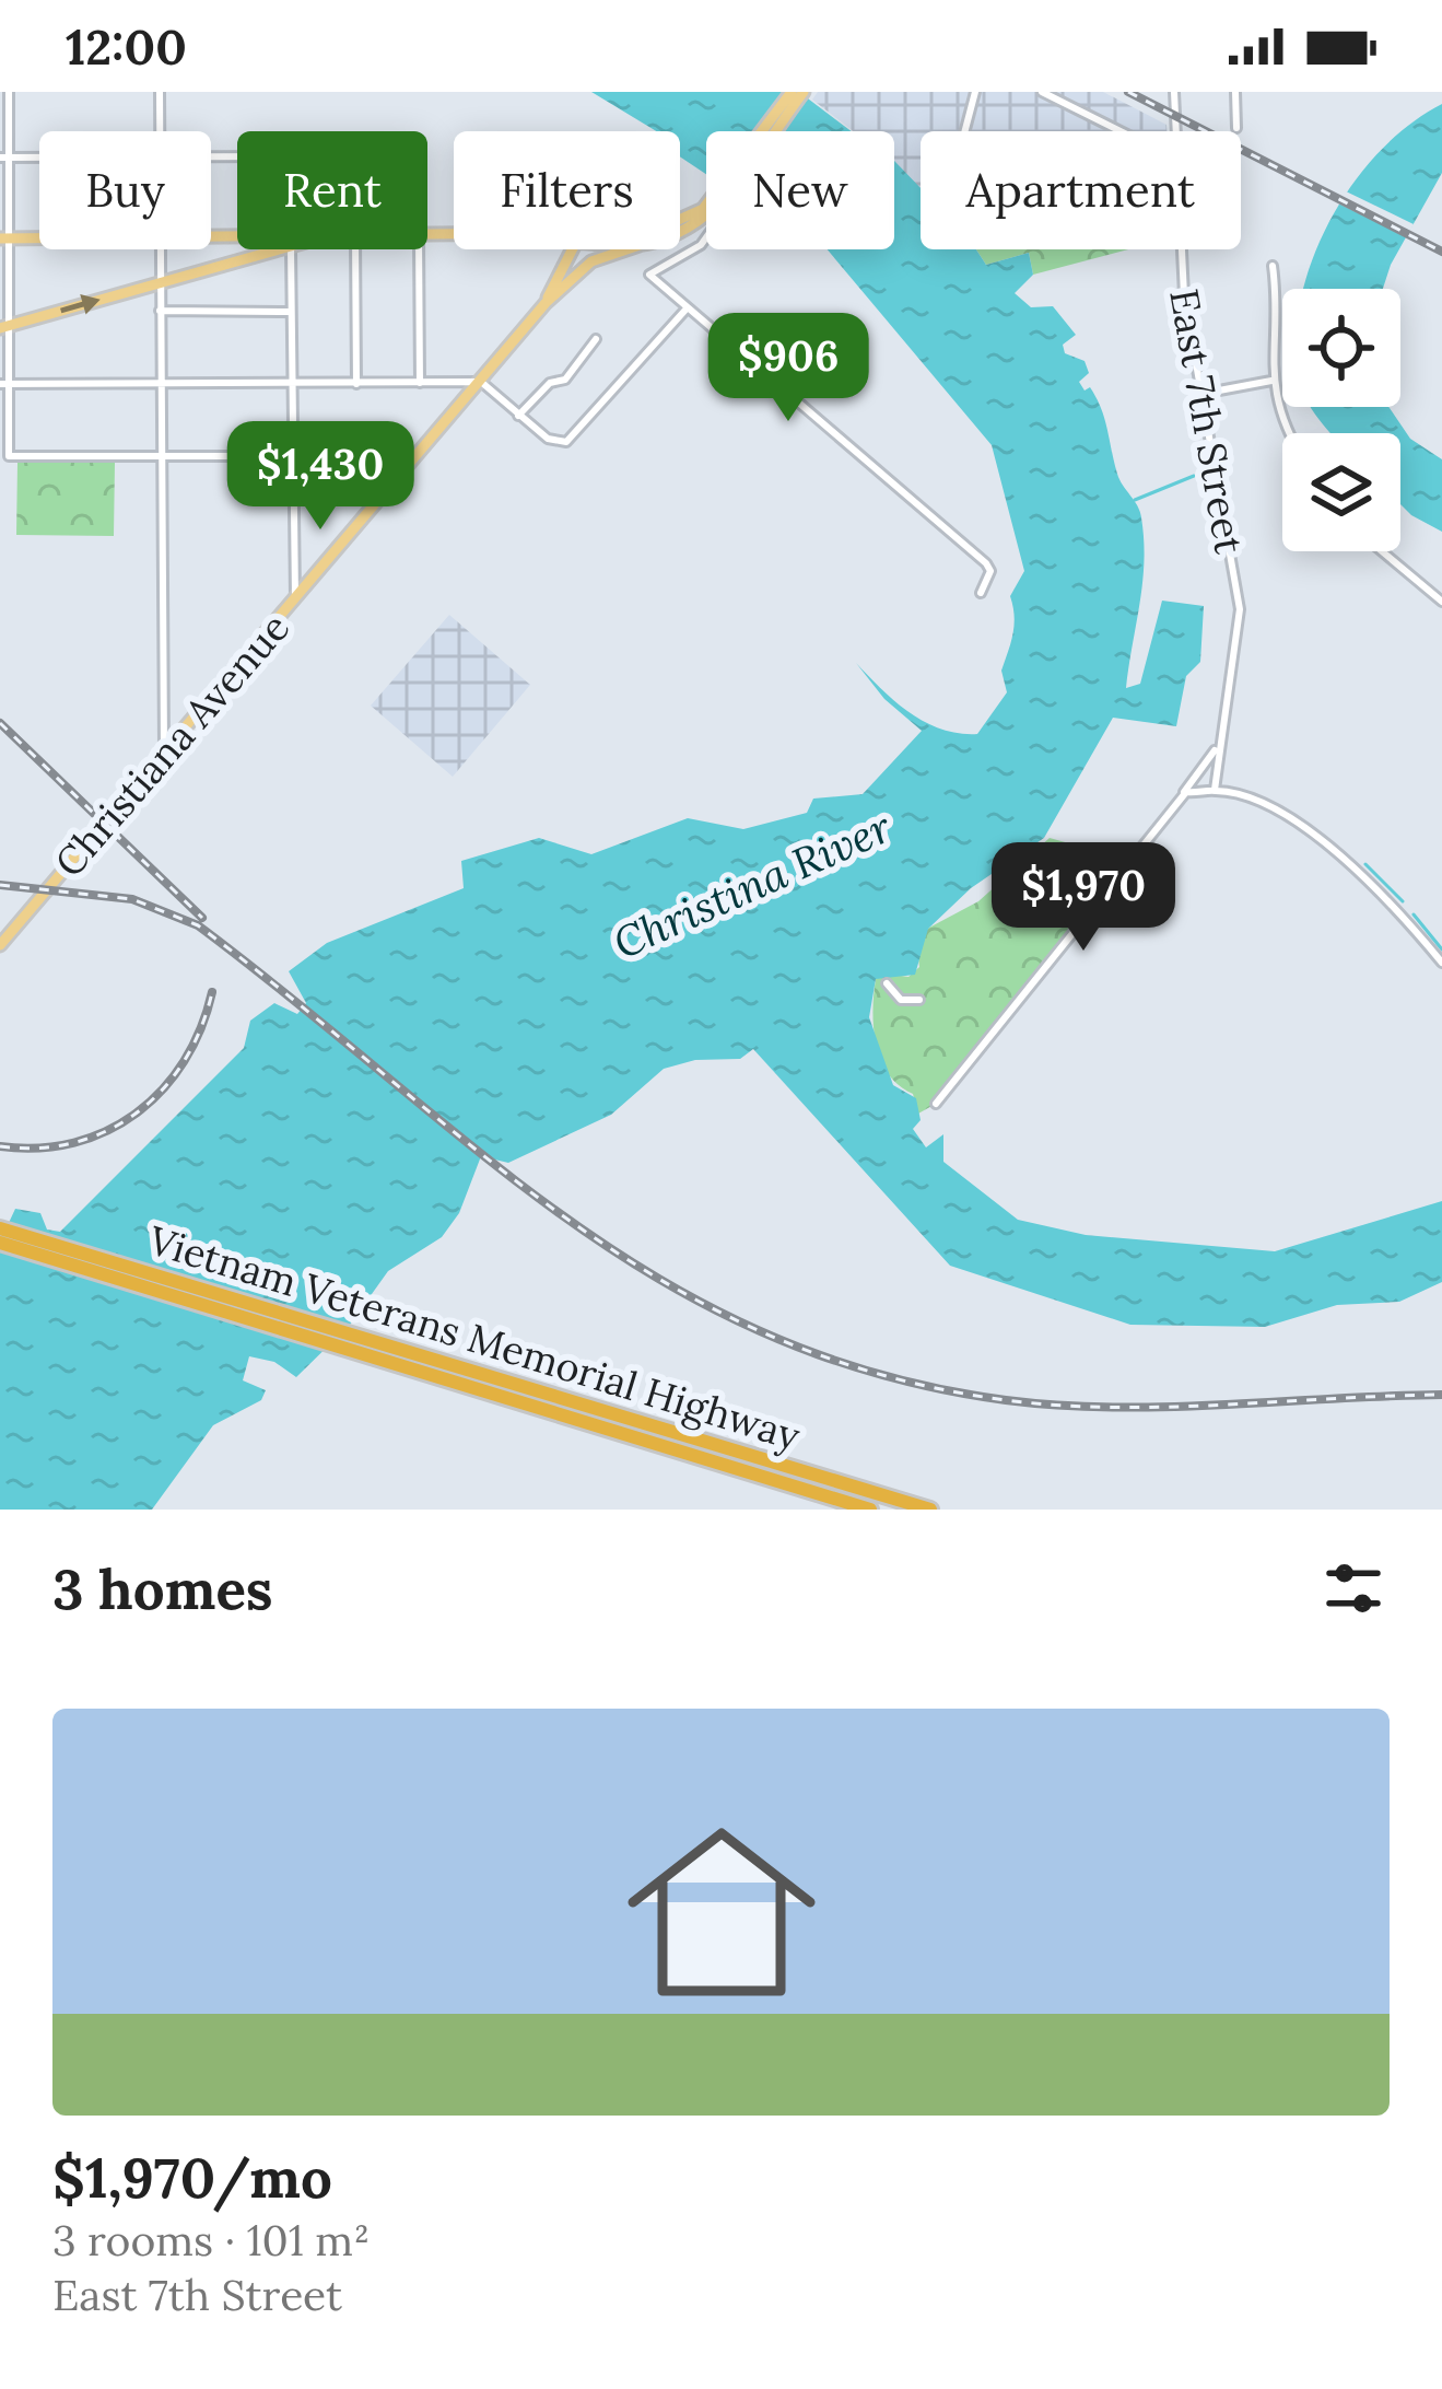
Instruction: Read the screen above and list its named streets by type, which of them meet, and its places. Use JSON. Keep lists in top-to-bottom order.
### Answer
{
  "streets": {
    "highway": ["Vietnam Veterans Memorial Highway"],
    "main road": ["Christiana Avenue"],
    "street": ["East 7th Street"]
  },
  "water": ["Christina River"],
  "page": {
    "status": "12:00",
    "chip": [
      "Buy",
      "Rent",
      "Filters",
      "New",
      "Apartment"
    ],
    "price": ["$906", "$1,430", "$1,970"],
    "heading": "3 homes",
    "list": [
      {
        "name": "$1,970/mo",
        "note": "3 rooms · 101 m² · East 7th Street"
      }
    ]
  }
}
